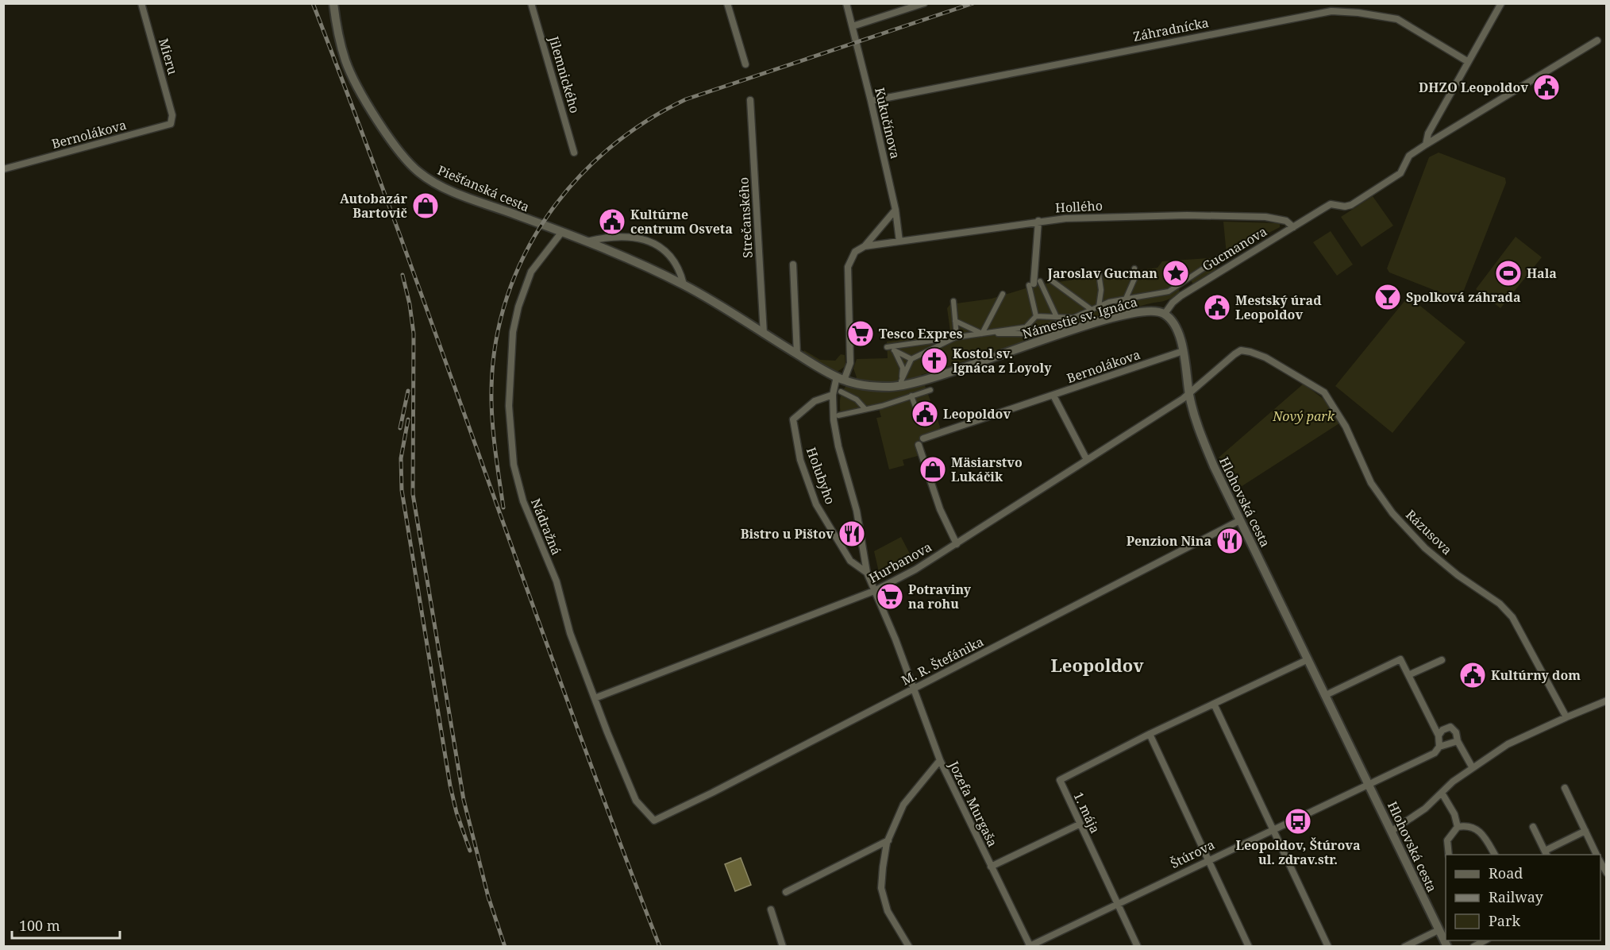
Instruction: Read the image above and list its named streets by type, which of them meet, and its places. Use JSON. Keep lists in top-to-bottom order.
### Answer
{
  "streets": {
    "street": [
      "Záhradnícka",
      "Mieru",
      "Jilemnického",
      "Kukučínova",
      "Bernolákova",
      "Piešťanská cesta",
      "Hollého",
      "Strečanského",
      "Gucmanova",
      "Námestie sv. Ignáca",
      "Holubyho",
      "Hlohovská cesta",
      "Nádražná",
      "Rázusova",
      "Hurbanova",
      "M. R. Štefánika",
      "Jozefa Murgaša",
      "1. mája",
      "Štúrova"
    ]
  },
  "crossings": [
    ["Záhradnícka", "Kukučínova"],
    ["Mieru", "Bernolákova"],
    ["Kukučínova", "Hollého"],
    ["Bernolákova", "Hlohovská cesta"],
    ["Bernolákova", "Hurbanova"],
    ["Piešťanská cesta", "Strečanského"],
    ["Piešťanská cesta", "Námestie sv. Ignáca"],
    ["Piešťanská cesta", "Holubyho"],
    ["Piešťanská cesta", "Nádražná"],
    ["Hollého", "Gucmanova"],
    ["Hollého", "Holubyho"],
    ["Gucmanova", "Námestie sv. Ignáca"],
    ["Gucmanova", "Hlohovská cesta"],
    ["Námestie sv. Ignáca", "Holubyho"],
    ["Námestie sv. Ignáca", "Hlohovská cesta"],
    ["Holubyho", "Hurbanova"],
    ["Holubyho", "M. R. Štefánika"],
    ["Holubyho", "Jozefa Murgaša"],
    ["Hlohovská cesta", "Rázusova"],
    ["Hlohovská cesta", "Hurbanova"],
    ["Hlohovská cesta", "M. R. Štefánika"],
    ["Hlohovská cesta", "1. mája"],
    ["Hlohovská cesta", "Štúrova"],
    ["Nádražná", "Hurbanova"],
    ["Nádražná", "M. R. Štefánika"],
    ["Rázusova", "Hurbanova"],
    ["Jozefa Murgaša", "1. mája"],
    ["Jozefa Murgaša", "Štúrova"],
    ["1. mája", "Štúrova"]
  ],
  "districts": ["Leopoldov"],
  "parks": ["Nový park"],
  "places": {
    "public building": [
      "DHZO Leopoldov",
      "Kultúrne centrum Osveta",
      "Mestský úrad Leopoldov",
      "Leopoldov",
      "Kultúrny dom"
    ],
    "shop": ["Autobazár Bartovič", "Mäsiarstvo Lukáčik"],
    "place": ["Jaroslav Gucman"],
    "sports": ["Hala"],
    "bar": ["Spolková záhrada"],
    "supermarket": ["Tesco Expres", "Potraviny na rohu"],
    "church": ["Kostol sv. Ignáca z Loyoly"],
    "restaurant": ["Bistro u Pištov", "Penzion Nina"],
    "bus stop": ["Leopoldov, Štúrova ul. zdrav.str."]
  },
  "legend": ["Road", "Railway", "Park"],
  "scale_bar": "100 m"
}
